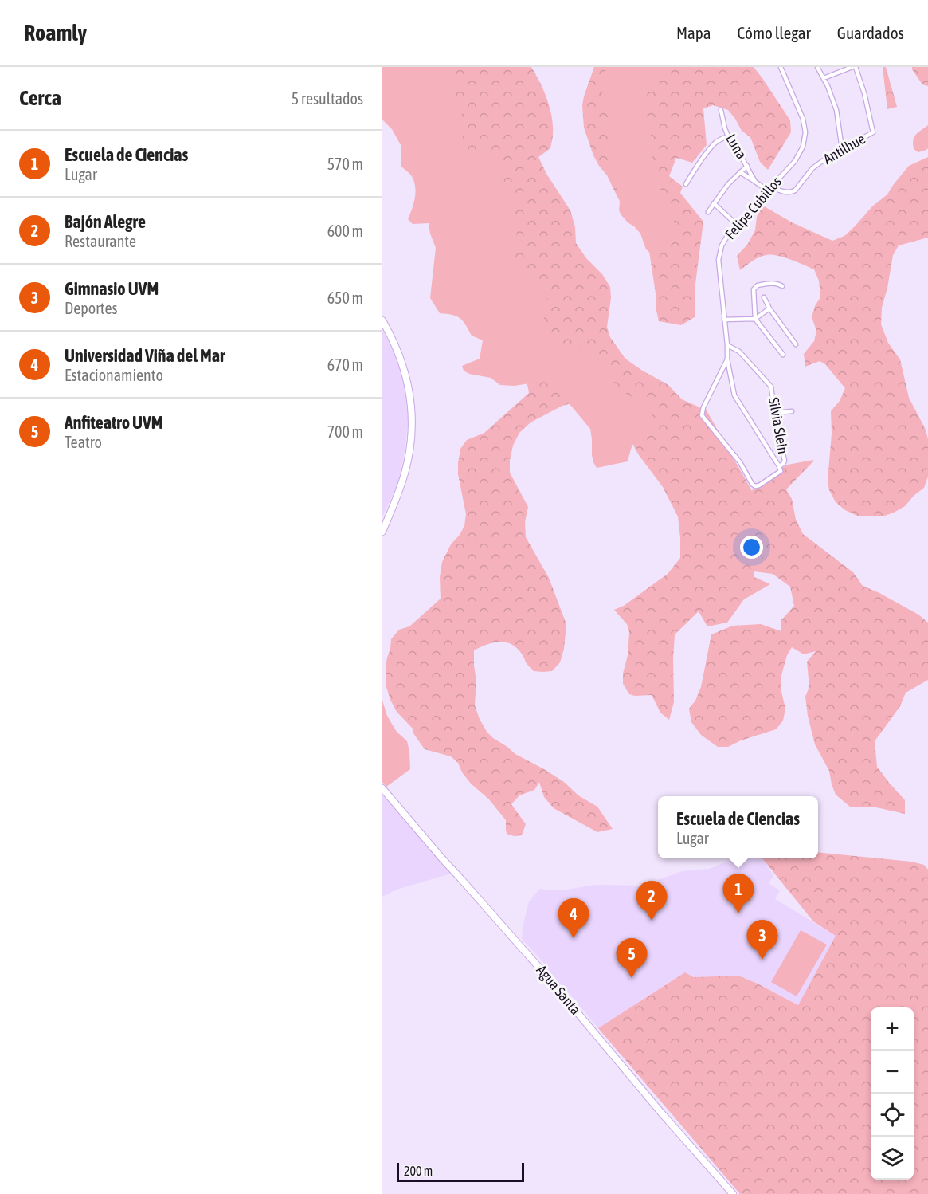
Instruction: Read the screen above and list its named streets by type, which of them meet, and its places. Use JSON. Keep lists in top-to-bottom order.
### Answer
{
  "streets": {
    "main road": ["Agua Santa"],
    "street": [
      "Luna",
      "Antilhue",
      "Felipe Cubillos",
      "Silvia Slein"
    ]
  },
  "crossings": [
    ["Luna", "Felipe Cubillos"],
    ["Antilhue", "Felipe Cubillos"],
    ["Felipe Cubillos", "Silvia Slein"]
  ],
  "scale_bar": "200 m",
  "page": {
    "header": "Roamly",
    "nav": ["Mapa", "Cómo llegar", "Guardados"],
    "heading": ["Cerca", "5 resultados"],
    "list": [
      {
        "mark": "1",
        "name": "Escuela de Ciencias",
        "note": "Lugar",
        "value": "570 m"
      },
      {
        "mark": "2",
        "name": "Bajón Alegre",
        "note": "Restaurante",
        "value": "600 m"
      },
      {
        "mark": "3",
        "name": "Gimnasio UVM",
        "note": "Deportes",
        "value": "650 m"
      },
      {
        "mark": "4",
        "name": "Universidad Viña del Mar",
        "note": "Estacionamiento",
        "value": "670 m"
      },
      {
        "mark": "5",
        "name": "Anfiteatro UVM",
        "note": "Teatro",
        "value": "700 m"
      }
    ],
    "popup": ["Escuela de Ciencias", "Lugar"],
    "pins": [
      "1",
      "2",
      "4",
      "3",
      "5"
    ],
    "map_buttons": ["+", "−"],
    "scale": "200 m"
  }
}
